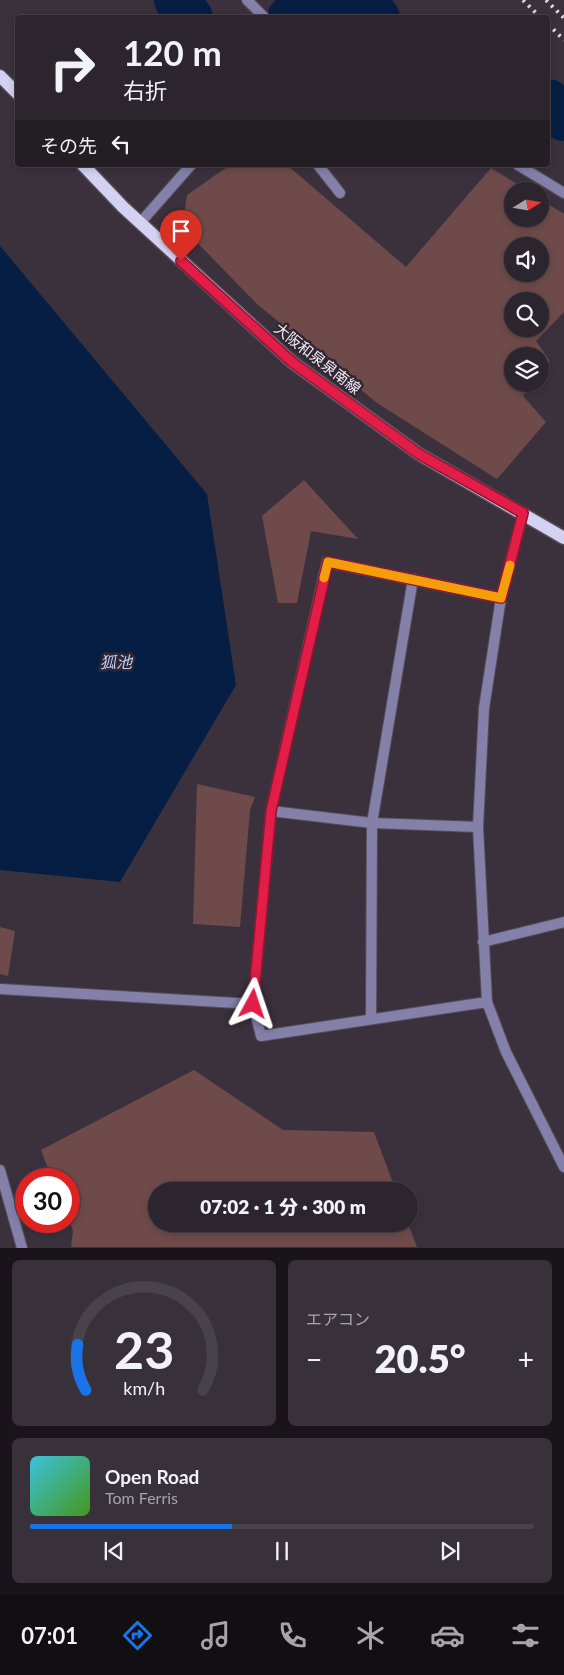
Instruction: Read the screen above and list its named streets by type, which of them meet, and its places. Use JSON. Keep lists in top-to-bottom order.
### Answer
{
  "streets": {
    "main road": ["大阪和泉泉南線"]
  },
  "water": ["狐池"],
  "north": "right",
  "page": {
    "turn": ["120 m", "右折"],
    "then": "その先",
    "limit": "30",
    "trip": "07:02 · 1 分 · 300 m",
    "tile": "エアコン",
    "heat": ["−", "20.5°", "+"],
    "song": ["Open Road", "Tom Ferris"],
    "tabs": "07:01",
    "gauge": ["23", "km/h"]
  }
}
